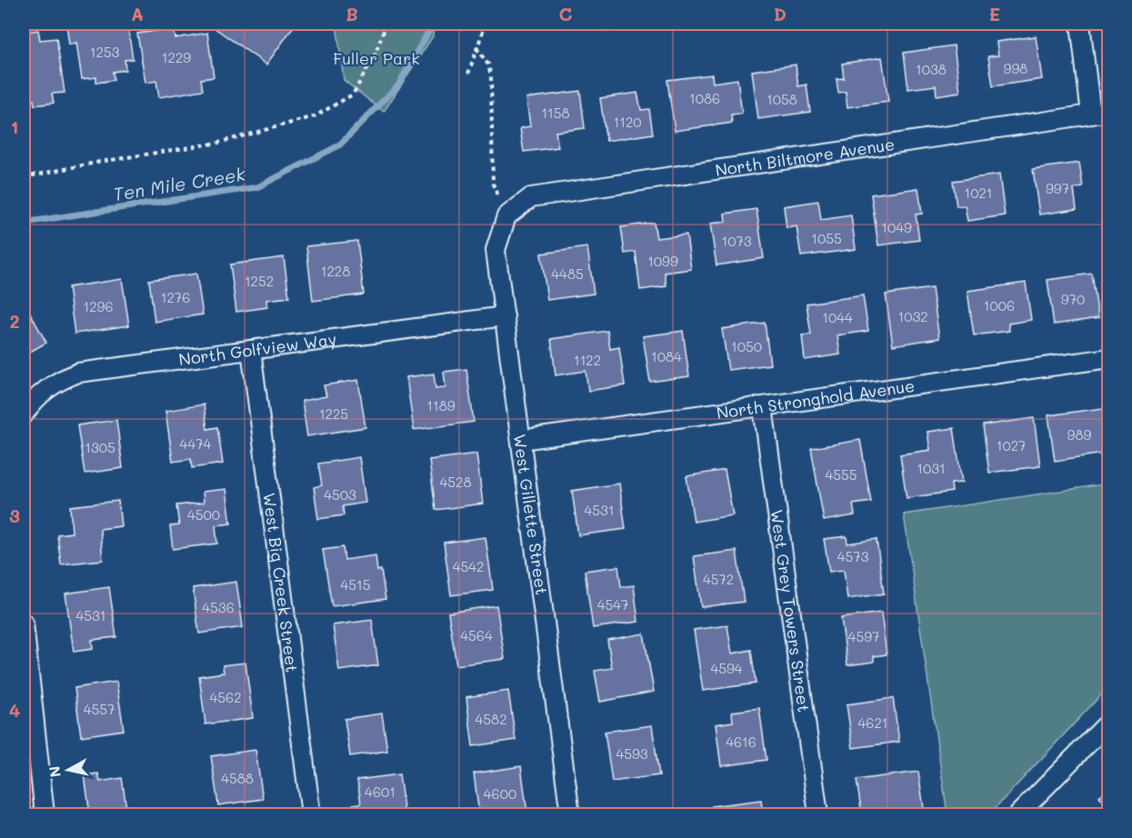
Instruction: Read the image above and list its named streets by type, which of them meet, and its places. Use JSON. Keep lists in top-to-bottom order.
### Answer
{
  "streets": {
    "street": [
      "North Biltmore Avenue",
      "North Golfview Way",
      "North Stronghold Avenue",
      "West Gillette Street",
      "West Big Creek Street",
      "West Grey Towers Street"
    ]
  },
  "crossings": [
    ["North Biltmore Avenue", "West Gillette Street"],
    ["North Golfview Way", "West Gillette Street"],
    ["North Golfview Way", "West Big Creek Street"],
    ["North Stronghold Avenue", "West Gillette Street"],
    ["North Stronghold Avenue", "West Grey Towers Street"]
  ],
  "water": ["Ten Mile Creek"],
  "parks": ["Fuller Park"],
  "house_numbers": [
    "1253",
    "1229",
    "998",
    "1038",
    "1086",
    "1058",
    "1158",
    "1120",
    "997",
    "1021",
    "1049",
    "1055",
    "1073",
    "1099",
    "1228",
    "4485",
    "1252",
    "1276",
    "970",
    "1006",
    "1296",
    "1032",
    "1044",
    "1050",
    "1084",
    "1122",
    "1189",
    "1225",
    "989",
    "4474",
    "1027",
    "1305",
    "1031",
    "4555",
    "4528",
    "4503",
    "4531",
    "4500",
    "4573",
    "4542",
    "4572",
    "4515",
    "4547",
    "4536",
    "4531",
    "4564",
    "4597",
    "4594",
    "4562",
    "4557",
    "4582",
    "4621",
    "4616",
    "4593",
    "4588",
    "4601",
    "4600"
  ],
  "north": "left",
  "grid": {
    "columns": [
      "A",
      "B",
      "C",
      "D",
      "E"
    ],
    "rows": [
      "1",
      "2",
      "3",
      "4"
    ]
  }
}
